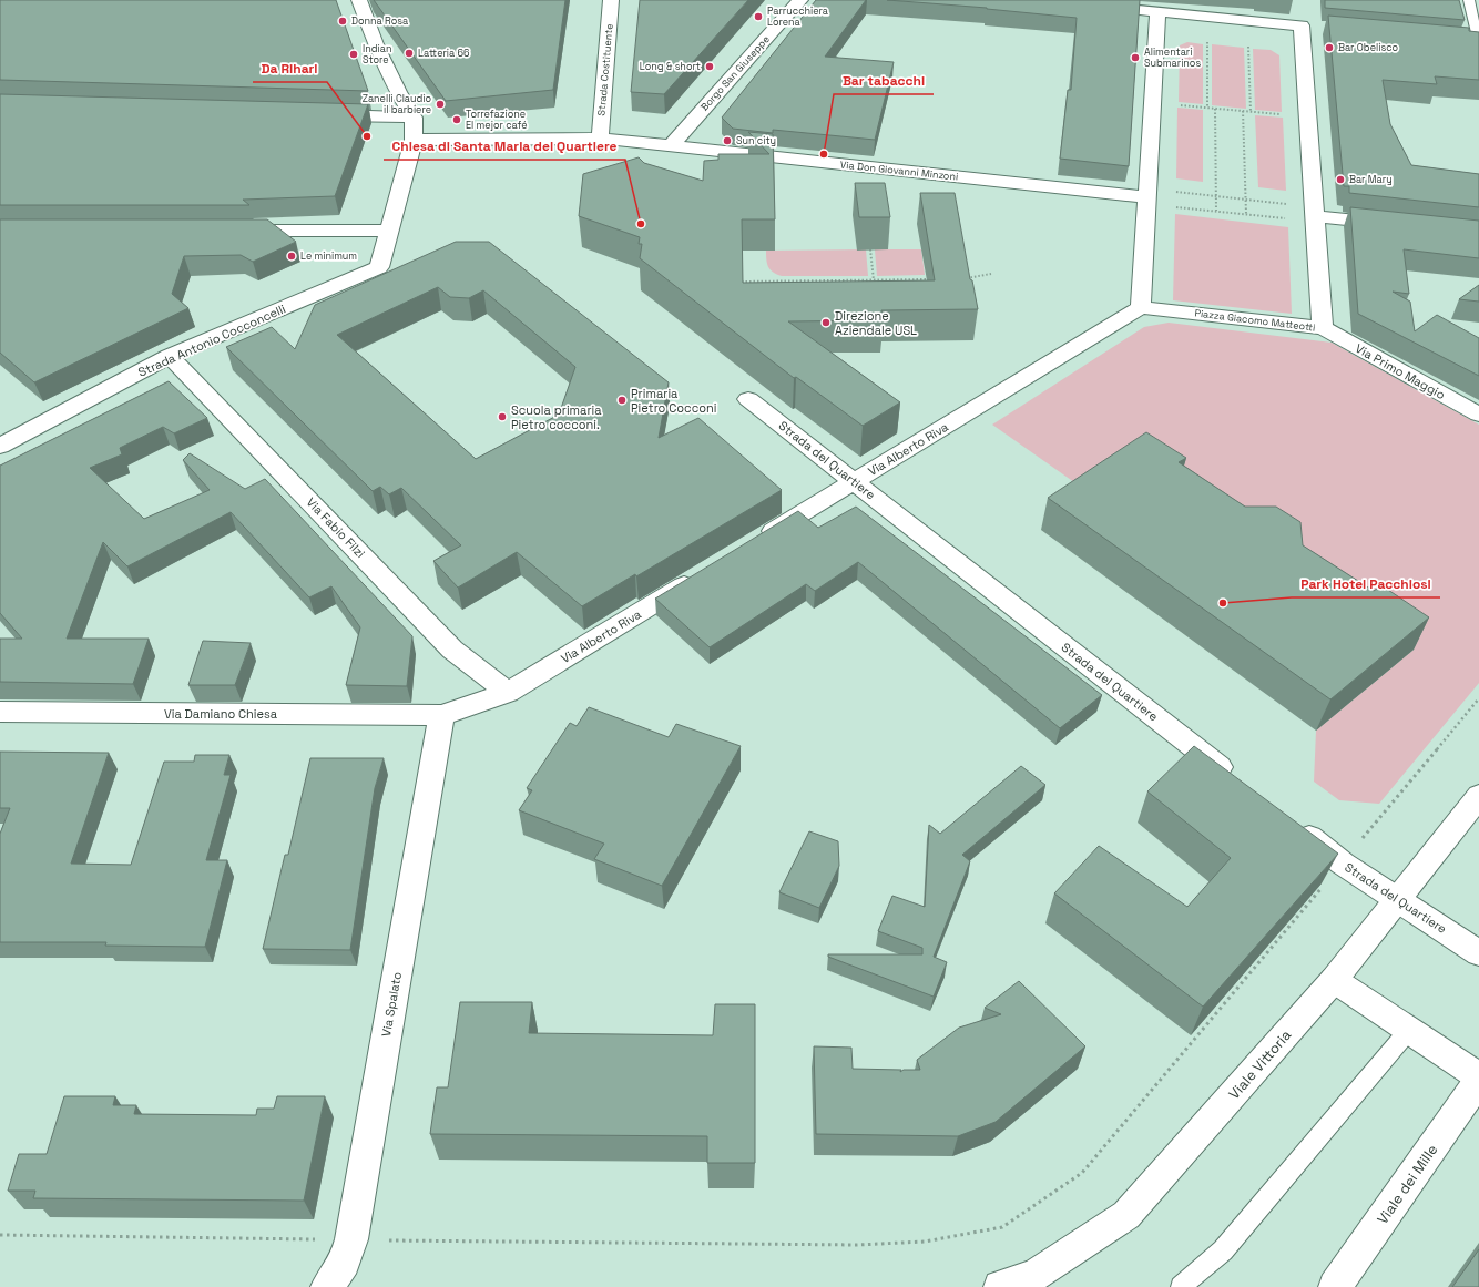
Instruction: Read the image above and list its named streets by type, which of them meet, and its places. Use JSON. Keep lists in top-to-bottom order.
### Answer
{
  "streets": {
    "street": [
      "Strada Costituente",
      "Borgo San Giuseppe",
      "Via Don Giovanni Minzoni",
      "Piazza Giacomo Matteotti",
      "Strada Antonio Cocconcelli",
      "Via Primo Maggio",
      "Via Alberto Riva",
      "Strada del Quartiere",
      "Via Fabio Filzi",
      "Via Damiano Chiesa",
      "Via Spalato",
      "Viale Vittoria",
      "Viale dei Mille"
    ]
  },
  "crossings": [
    ["Strada Costituente", "Via Don Giovanni Minzoni"],
    ["Borgo San Giuseppe", "Via Don Giovanni Minzoni"],
    ["Piazza Giacomo Matteotti", "Via Primo Maggio"],
    ["Piazza Giacomo Matteotti", "Via Alberto Riva"],
    ["Strada Antonio Cocconcelli", "Via Fabio Filzi"],
    ["Via Alberto Riva", "Strada del Quartiere"],
    ["Via Alberto Riva", "Via Fabio Filzi"],
    ["Via Alberto Riva", "Via Damiano Chiesa"],
    ["Via Alberto Riva", "Via Spalato"],
    ["Strada del Quartiere", "Viale Vittoria"],
    ["Via Damiano Chiesa", "Via Spalato"]
  ],
  "places": [
    "Parrucchiera Lorena",
    "Donna Rosa",
    "Bar Obelisco",
    "Latteria 66",
    "Indian Store",
    "Alimentari Submarinos",
    "Long & short",
    "Zanelli Claudio il barbiere",
    "Torrefazione El mejor café",
    "Da Rihari",
    "Sun city",
    "Bar tabacchi",
    "Bar Mary",
    "Chiesa di Santa Maria del Quartiere",
    "Le minimum",
    "Direzione Aziendale USL",
    "Primaria Pietro Cocconi",
    "Scuola primaria Pietro cocconi.",
    "Park Hotel Pacchiosi"
  ]
}
